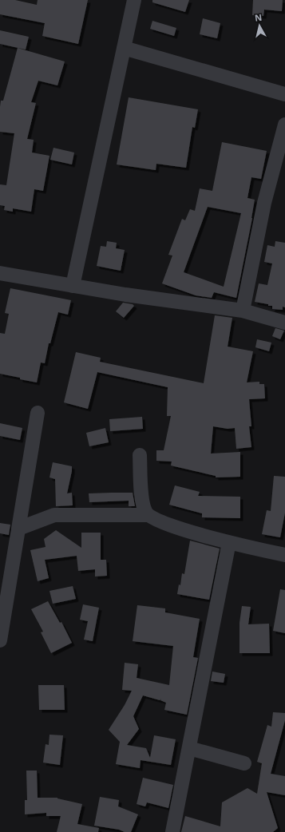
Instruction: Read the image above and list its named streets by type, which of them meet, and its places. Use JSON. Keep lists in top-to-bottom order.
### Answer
{
  "north": "top"
}
